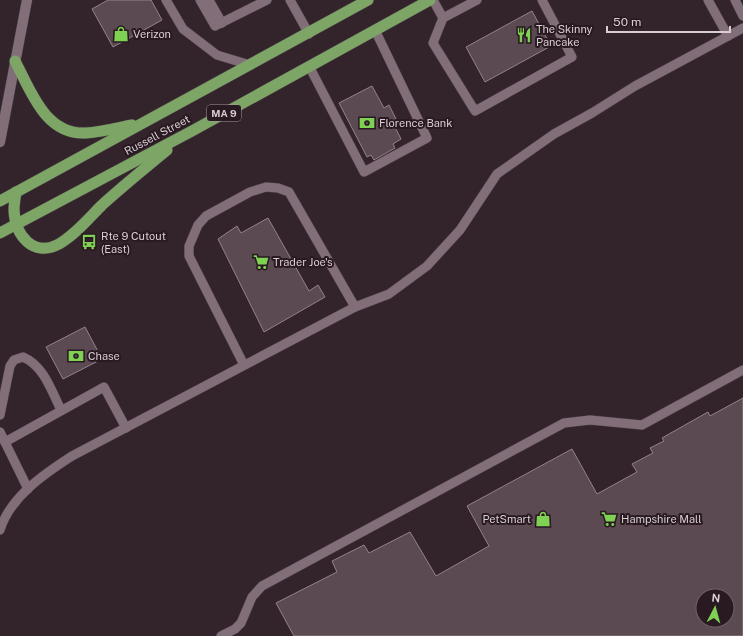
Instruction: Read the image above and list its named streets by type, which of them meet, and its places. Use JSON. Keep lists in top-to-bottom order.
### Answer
{
  "streets": {
    "highway": ["MA 9", "Russell Street"]
  },
  "places": {
    "shop": ["Verizon", "PetSmart"],
    "restaurant": ["The Skinny Pancake"],
    "bank": ["Florence Bank", "Chase"],
    "bus stop": ["Rte 9 Cutout (East)"],
    "supermarket": ["Trader Joe's", "Hampshire Mall"]
  },
  "scale_bar": "50 m",
  "north": "top"
}
